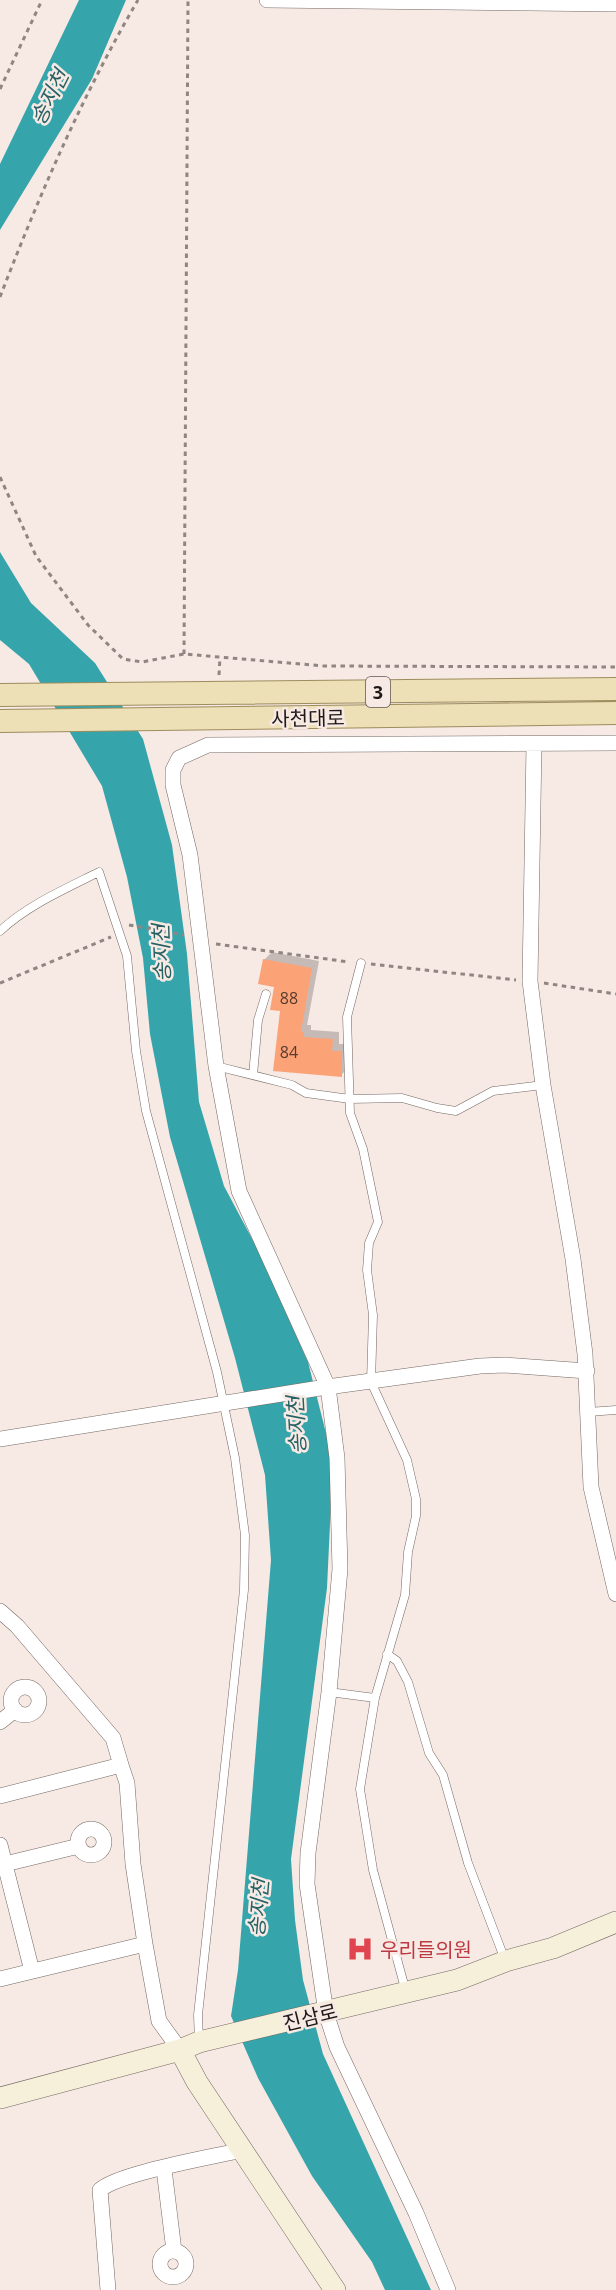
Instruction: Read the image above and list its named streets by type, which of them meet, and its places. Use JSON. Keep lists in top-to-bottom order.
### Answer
{
  "streets": {
    "main road": ["3", "사천대로"],
    "street": ["진삼로"]
  },
  "water": ["송지천"],
  "places": {
    "hospital": ["우리들의원"]
  },
  "house_numbers": ["88", "84"]
}
